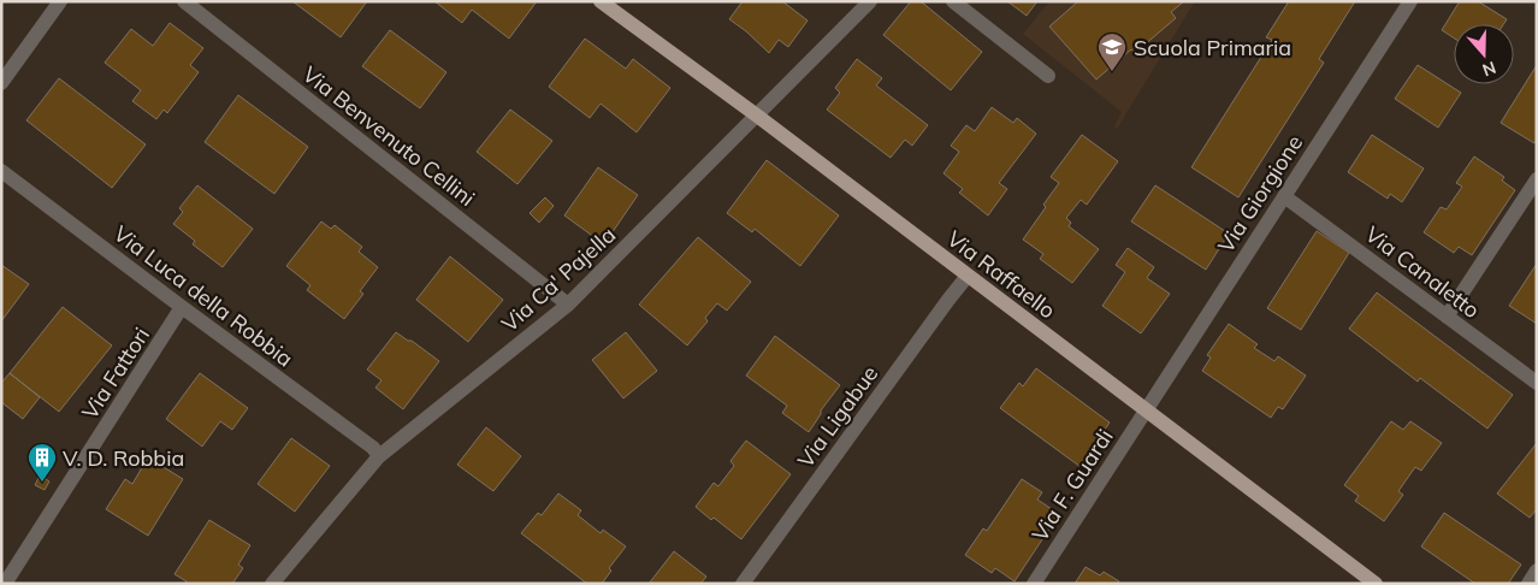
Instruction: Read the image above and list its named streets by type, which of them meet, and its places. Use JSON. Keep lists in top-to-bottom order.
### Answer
{
  "streets": {
    "main road": ["Via Raffaello"],
    "street": [
      "Via Benvenuto Cellini",
      "Via Giorgione",
      "Via Canaletto",
      "Via Ca' Pajella",
      "Via Luca della Robbia",
      "Via Fattori",
      "Via Ligabue",
      "Via F. Guardi"
    ]
  },
  "crossings": [
    ["Via Benvenuto Cellini", "Via Ca' Pajella"],
    ["Via Giorgione", "Via Canaletto"],
    ["Via Giorgione", "Via Raffaello"],
    ["Via Giorgione", "Via F. Guardi"],
    ["Via Raffaello", "Via Ca' Pajella"],
    ["Via Raffaello", "Via Ligabue"],
    ["Via Raffaello", "Via F. Guardi"],
    ["Via Ca' Pajella", "Via Luca della Robbia"],
    ["Via Luca della Robbia", "Via Fattori"]
  ],
  "places": {
    "school or university": ["Scuola Primaria"],
    "building": ["V. D. Robbia"]
  },
  "north": "bottom"
}
